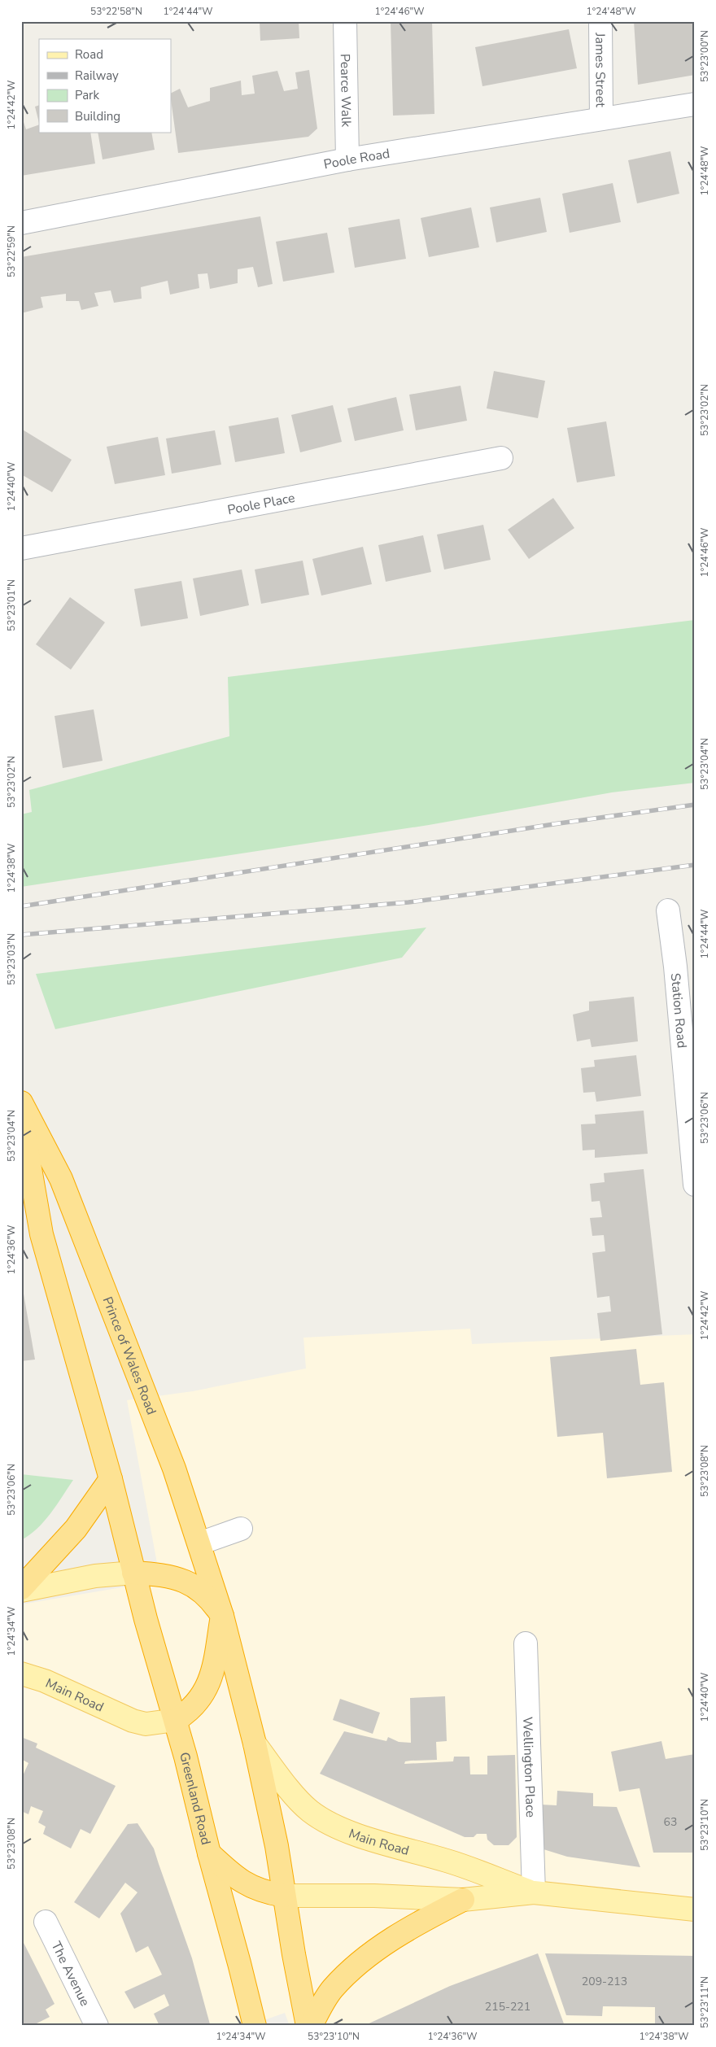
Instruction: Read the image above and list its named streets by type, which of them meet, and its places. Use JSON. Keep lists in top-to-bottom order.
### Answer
{
  "streets": {
    "highway": ["Prince of Wales Road", "Greenland Road"],
    "main road": ["Main Road"],
    "street": [
      "James Street",
      "Pearce Walk",
      "Poole Road",
      "Poole Place",
      "Station Road",
      "Wellington Place",
      "The Avenue"
    ]
  },
  "crossings": [
    ["James Street", "Poole Road"],
    ["Pearce Walk", "Poole Road"],
    ["Main Road", "Wellington Place"],
    ["Main Road", "Greenland Road"]
  ],
  "house_numbers": ["63", "209-213", "215-221"],
  "legend": [
    "Road",
    "Railway",
    "Park",
    "Building"
  ],
  "coordinates": [
    "53°22'58\"N",
    "1°24'44\"W",
    "1°24'46\"W",
    "1°24'48\"W",
    "53°23'00\"N",
    "1°24'42\"W",
    "53°22'59\"N",
    "53°23'02\"N",
    "1°24'40\"W",
    "53°23'01\"N",
    "53°23'04\"N",
    "1°24'38\"W",
    "53°23'03\"N",
    "53°23'06\"N",
    "1°24'36\"W",
    "53°23'08\"N",
    "1°24'34\"W",
    "53°23'10\"N",
    "53°23'11\"N"
  ]
}
